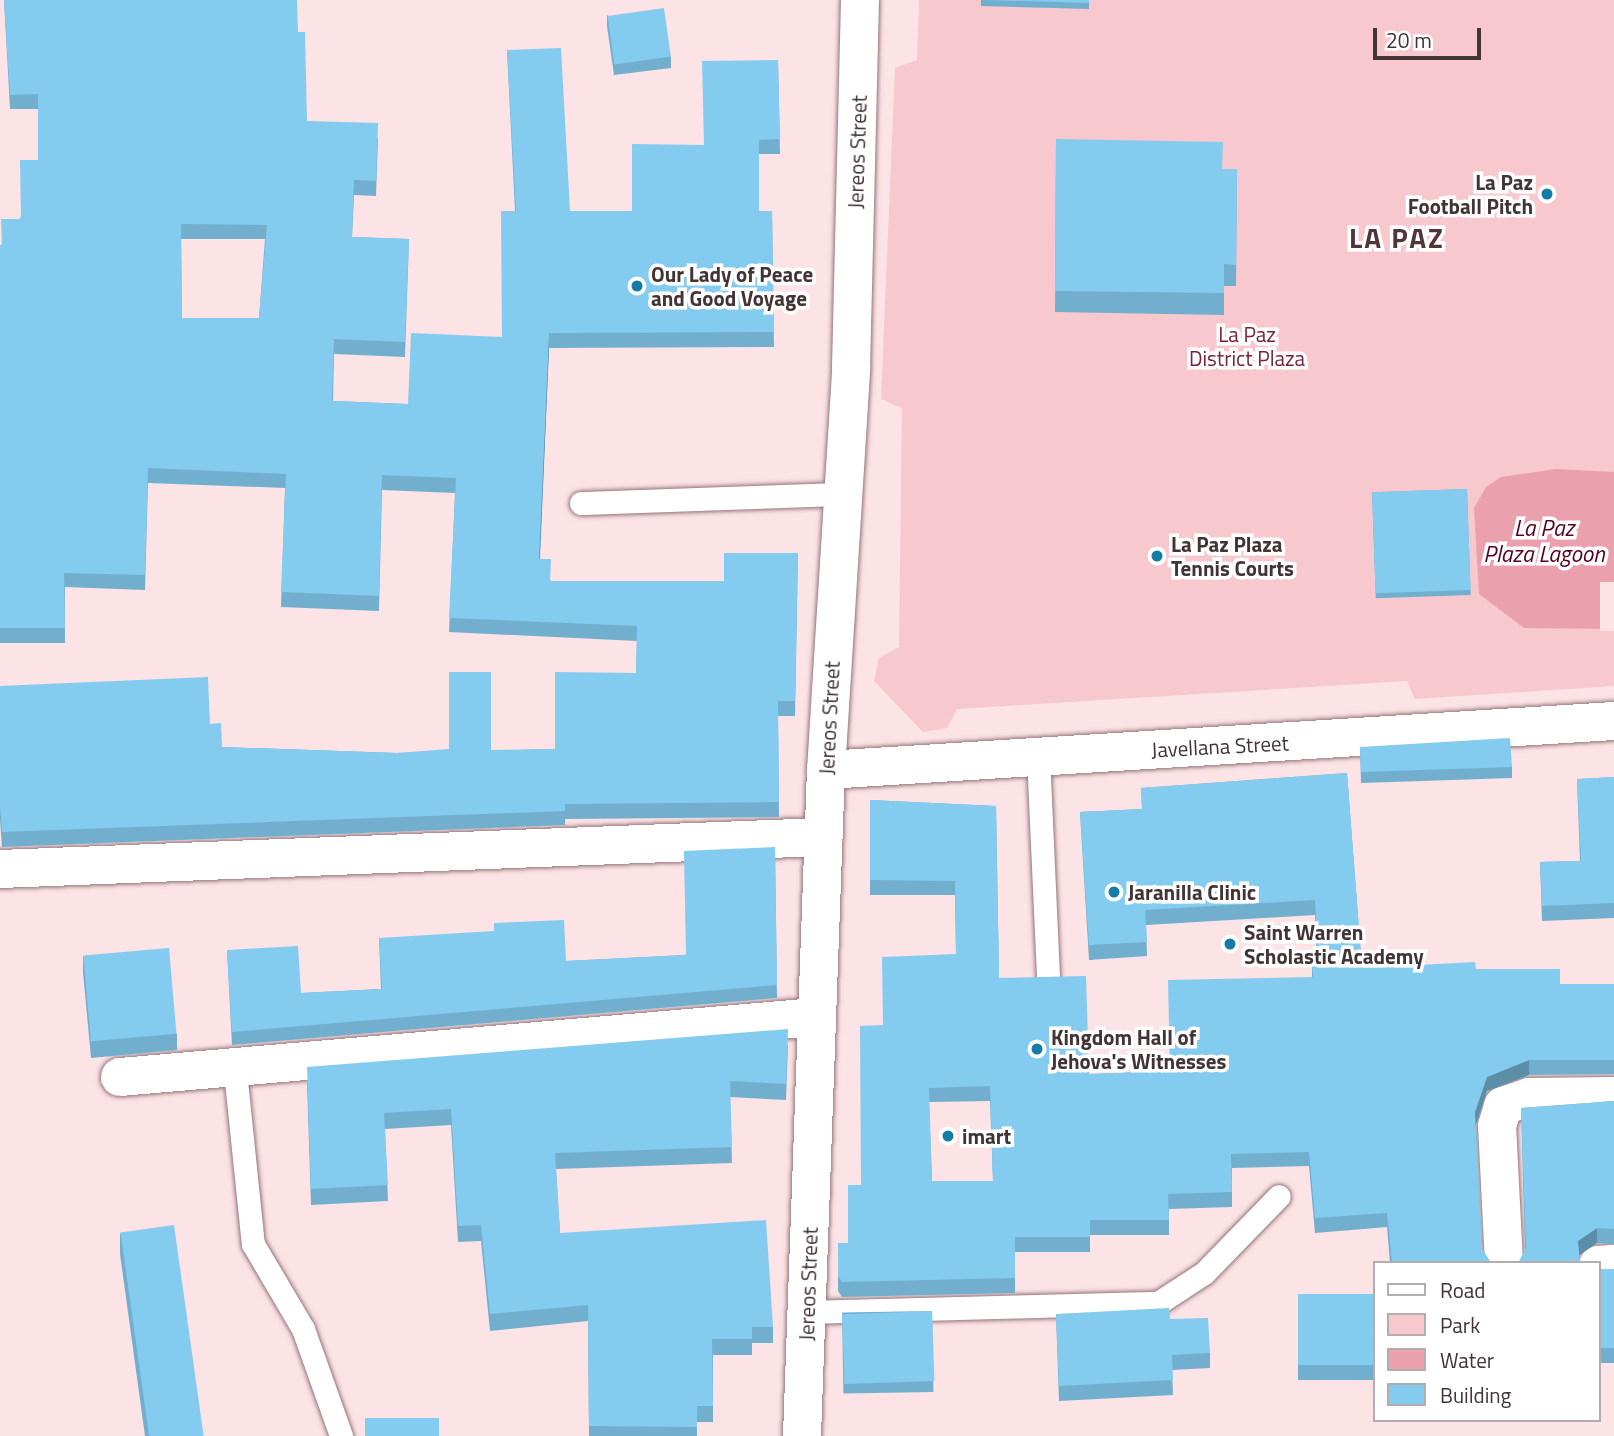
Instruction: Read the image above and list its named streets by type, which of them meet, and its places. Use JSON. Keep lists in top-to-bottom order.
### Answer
{
  "streets": {
    "street": ["Jereos Street", "Javellana Street"]
  },
  "crossings": [
    ["Jereos Street", "Javellana Street"]
  ],
  "districts": ["LA PAZ"],
  "water": ["La Paz Plaza Lagoon"],
  "parks": ["La Paz District Plaza"],
  "places": [
    "La Paz Football Pitch",
    "Our Lady of Peace and Good Voyage",
    "La Paz Plaza Tennis Courts",
    "Jaranilla Clinic",
    "Saint Warren Scholastic Academy",
    "Kingdom Hall of Jehova's Witnesses",
    "imart"
  ],
  "legend": [
    "Road",
    "Park",
    "Water",
    "Building"
  ],
  "scale_bar": "20 m"
}
